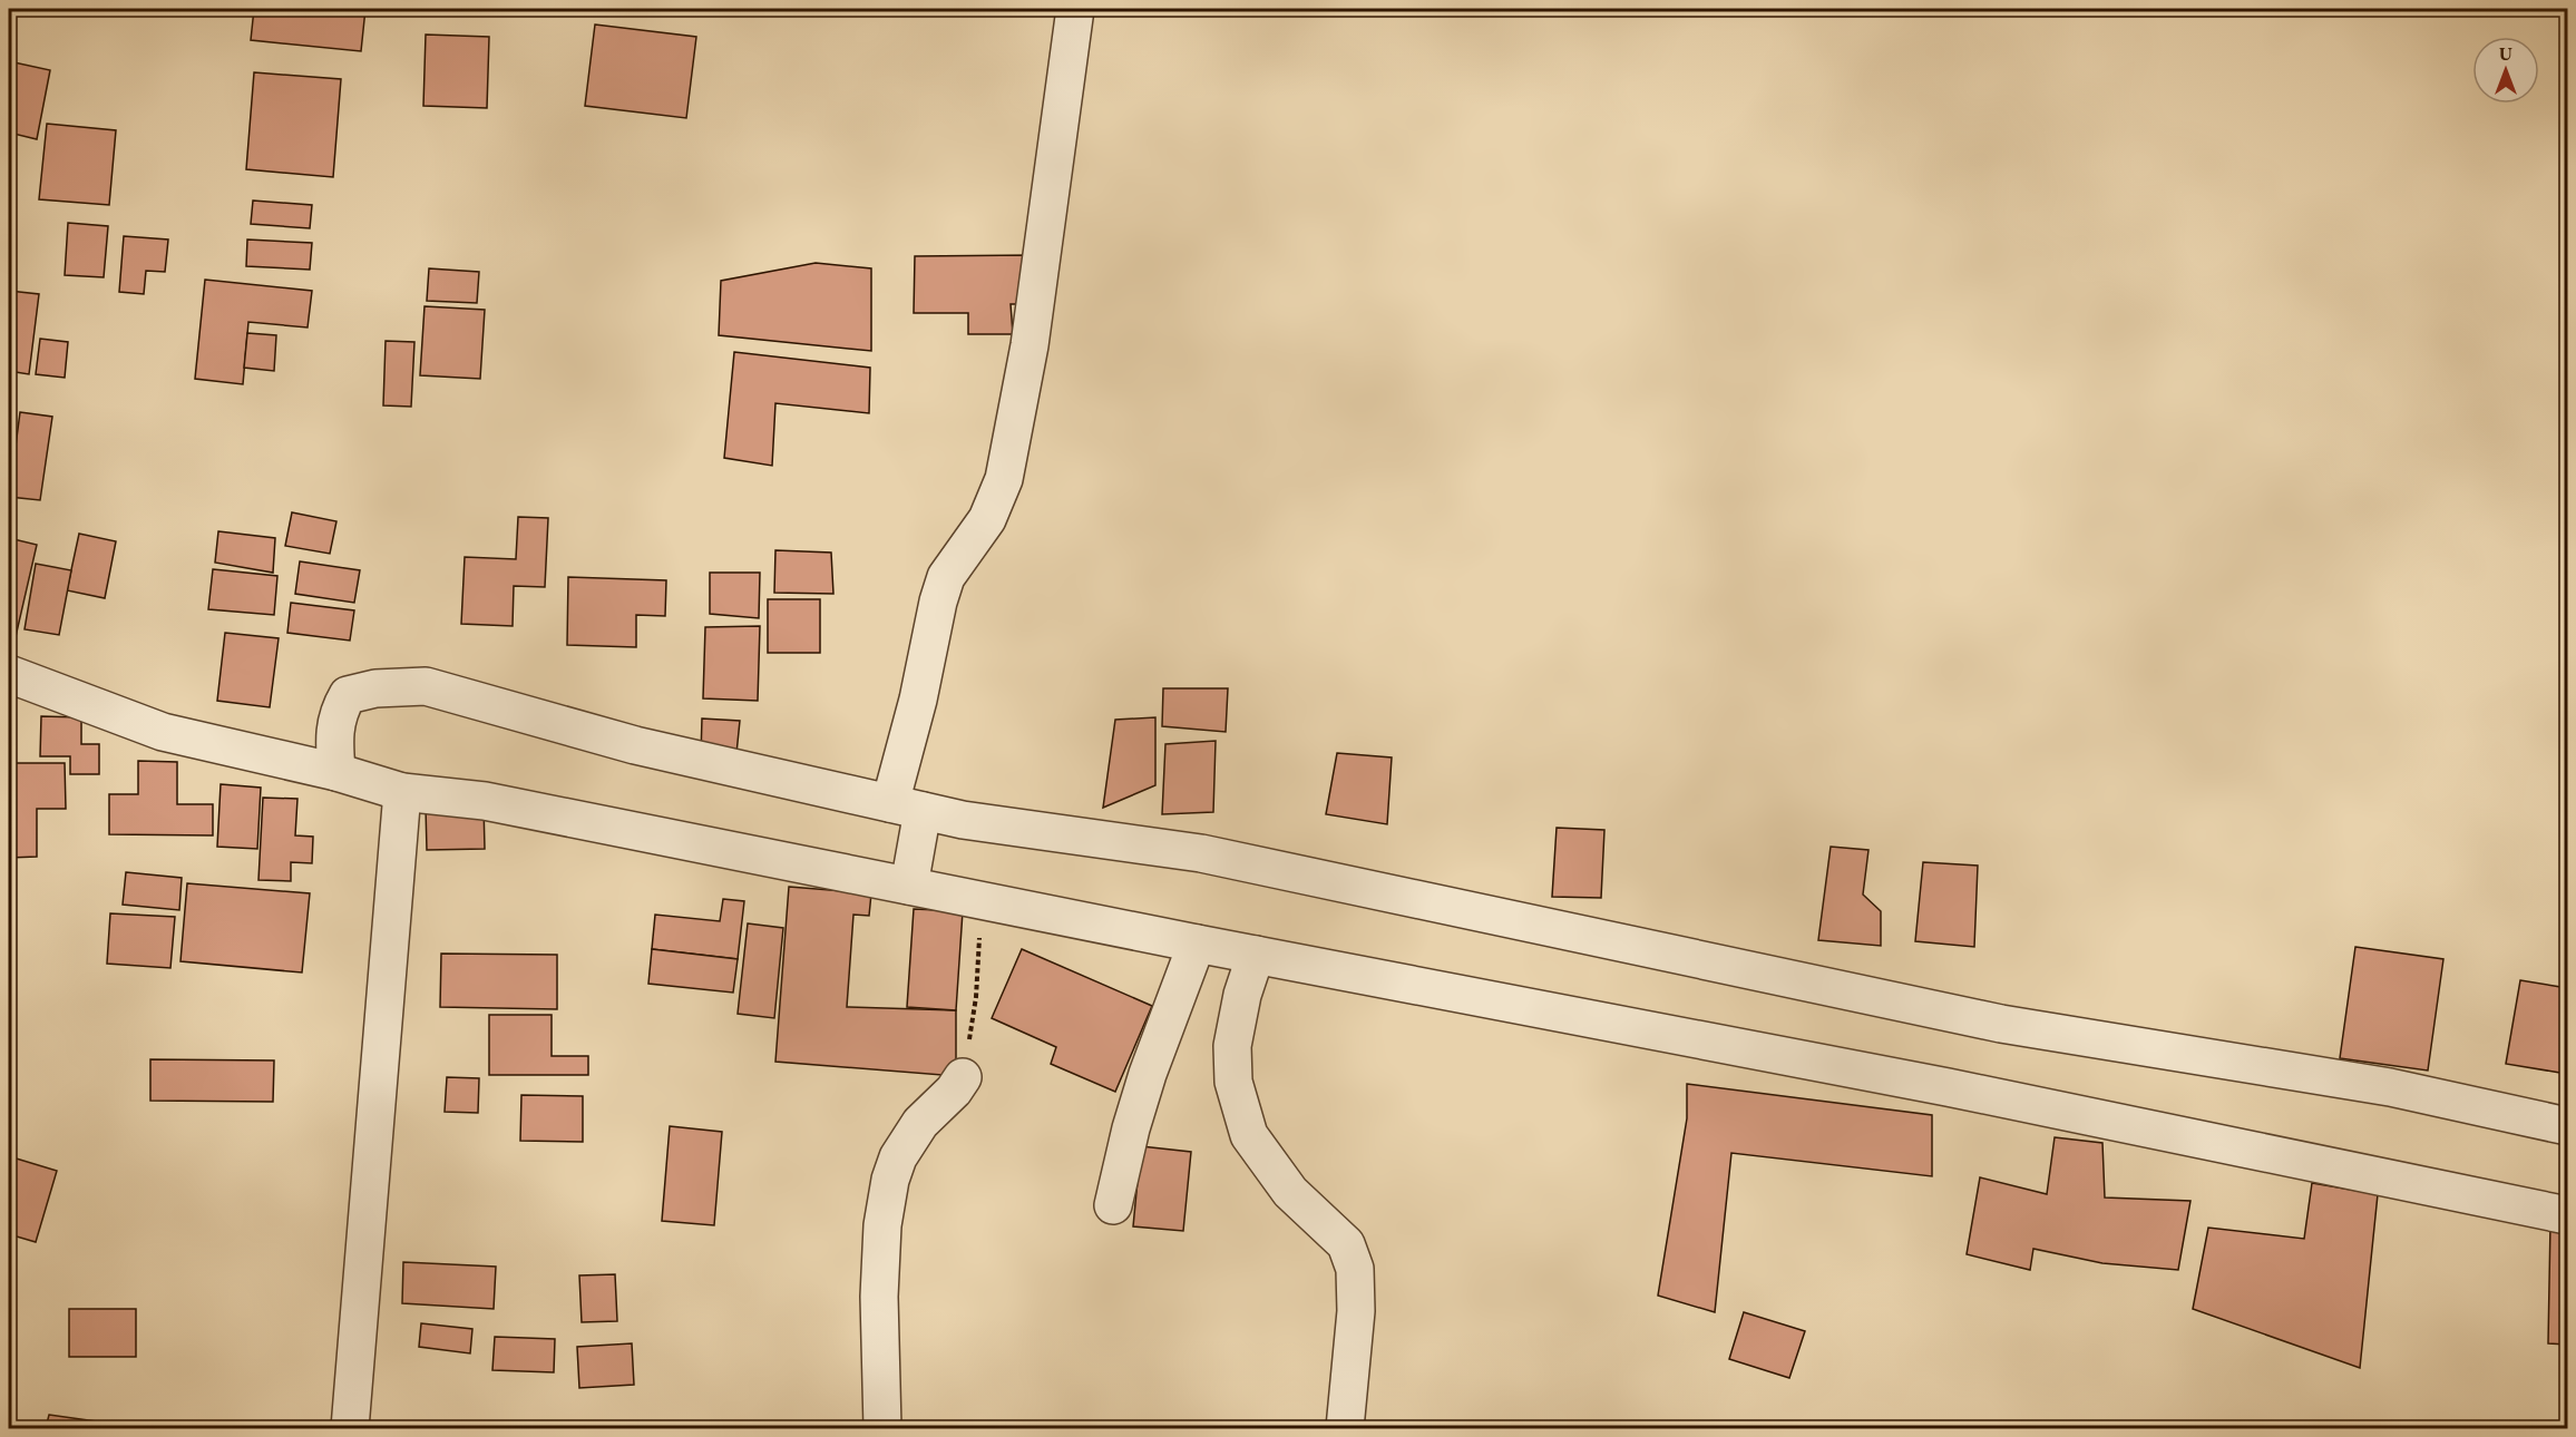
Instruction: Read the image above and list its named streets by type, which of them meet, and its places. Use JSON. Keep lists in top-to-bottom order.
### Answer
{
  "north": "top"
}
